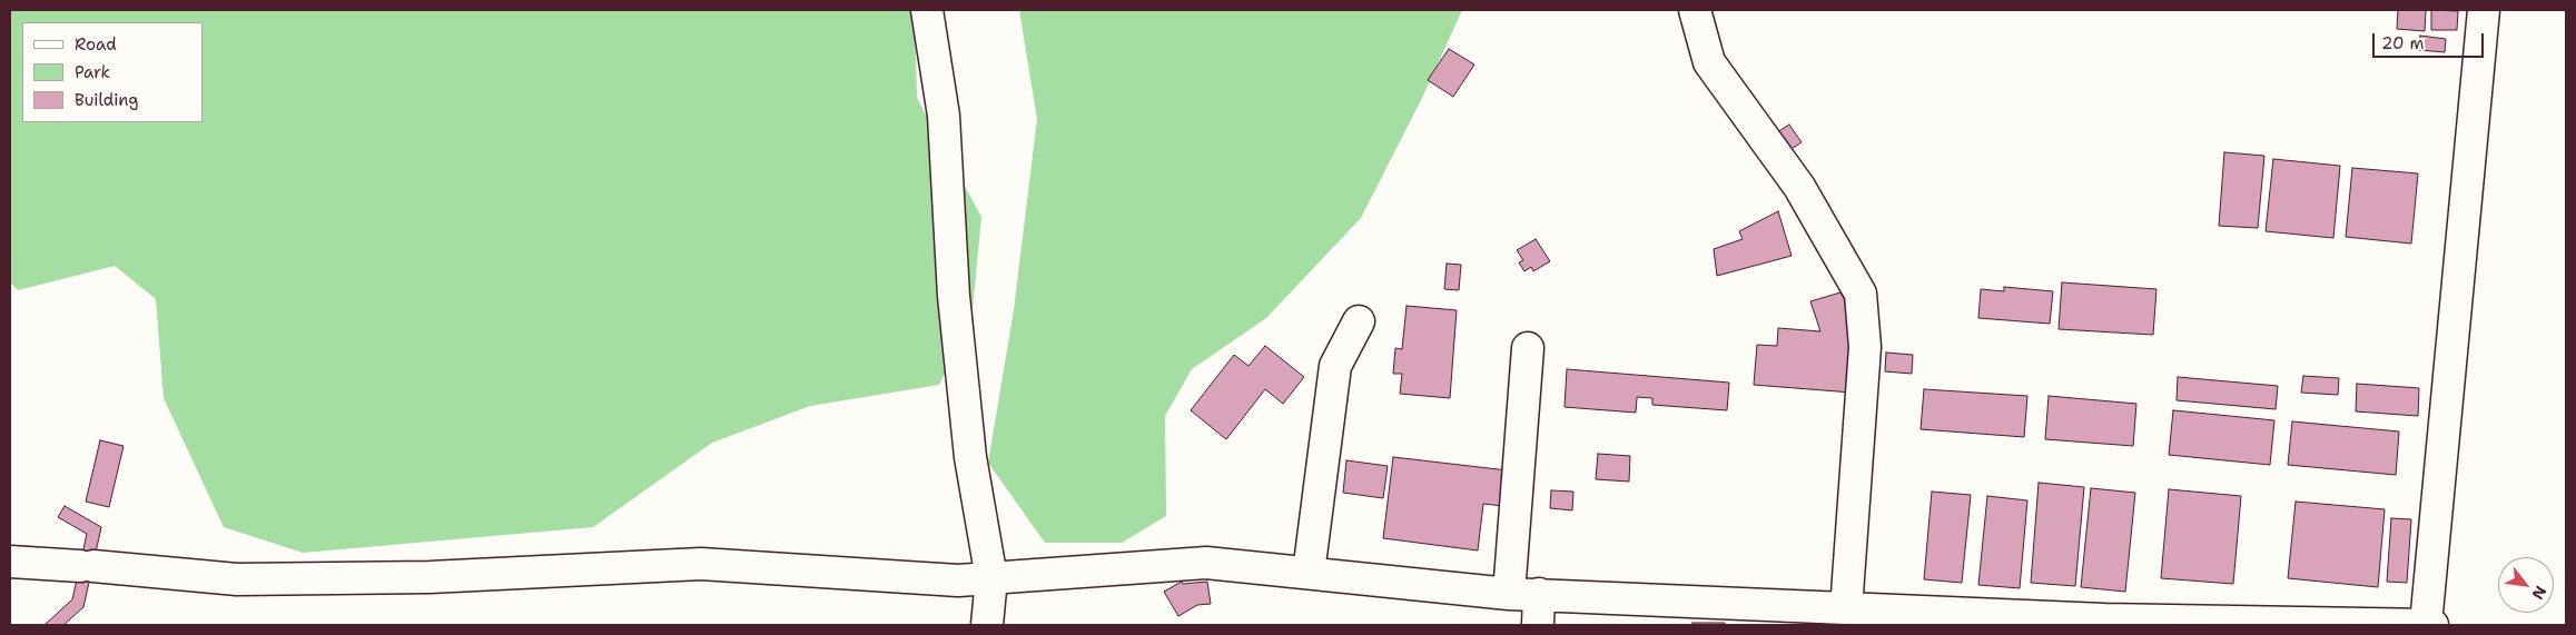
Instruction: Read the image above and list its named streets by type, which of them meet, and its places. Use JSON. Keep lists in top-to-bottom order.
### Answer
{
  "legend": ["Road", "Park", "Building"],
  "scale_bar": "20 m",
  "north": "bottom right"
}
